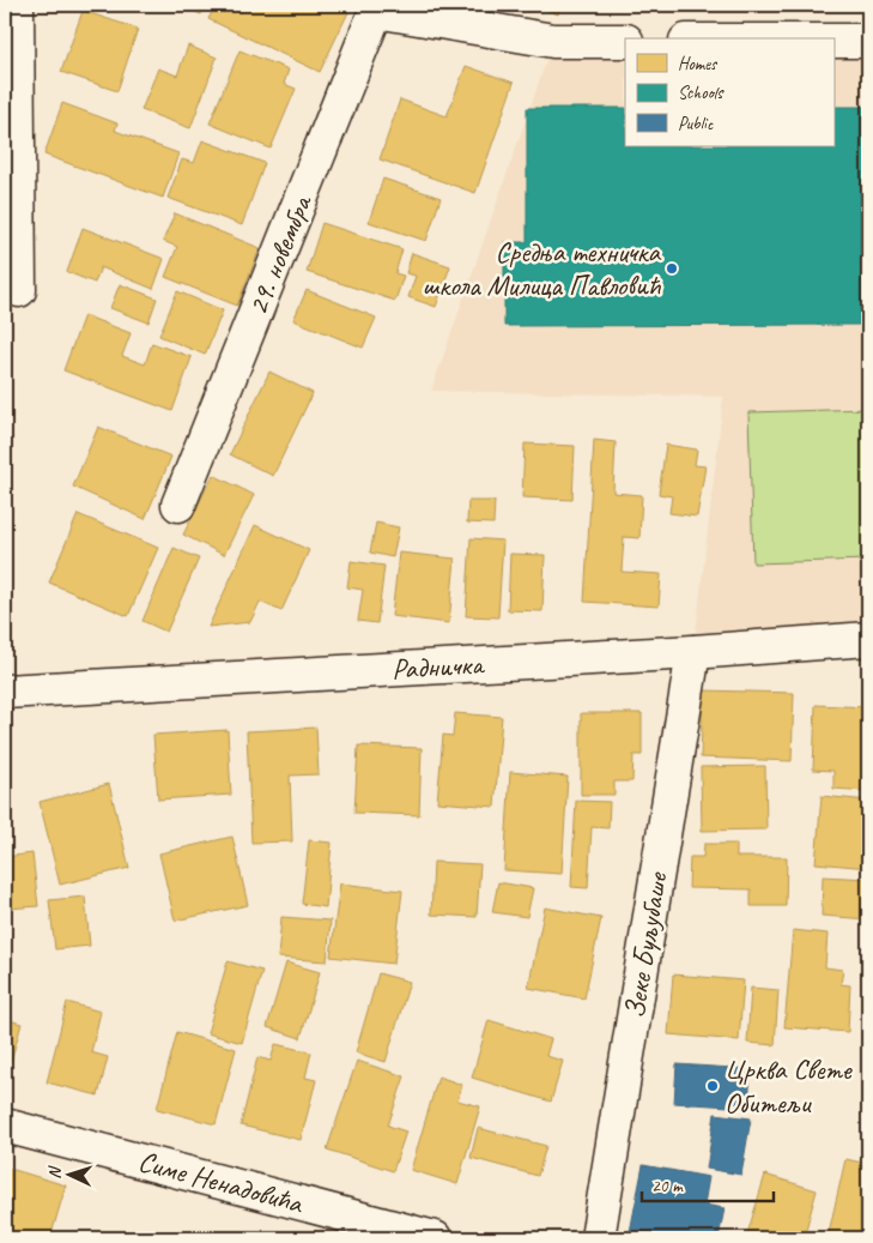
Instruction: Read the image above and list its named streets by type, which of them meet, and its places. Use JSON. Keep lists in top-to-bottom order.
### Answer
{
  "streets": {
    "street": [
      "29. новембра",
      "Радничка",
      "Зеке Буљубаше",
      "Симе Ненадовића"
    ]
  },
  "crossings": [
    ["Радничка", "Зеке Буљубаше"]
  ],
  "places": ["Средња техничка школа Милица Павловић", "Црква Свете Обитељи"],
  "legend": ["Homes", "Schools", "Public"],
  "scale_bar": "20 m",
  "north": "left"
}
